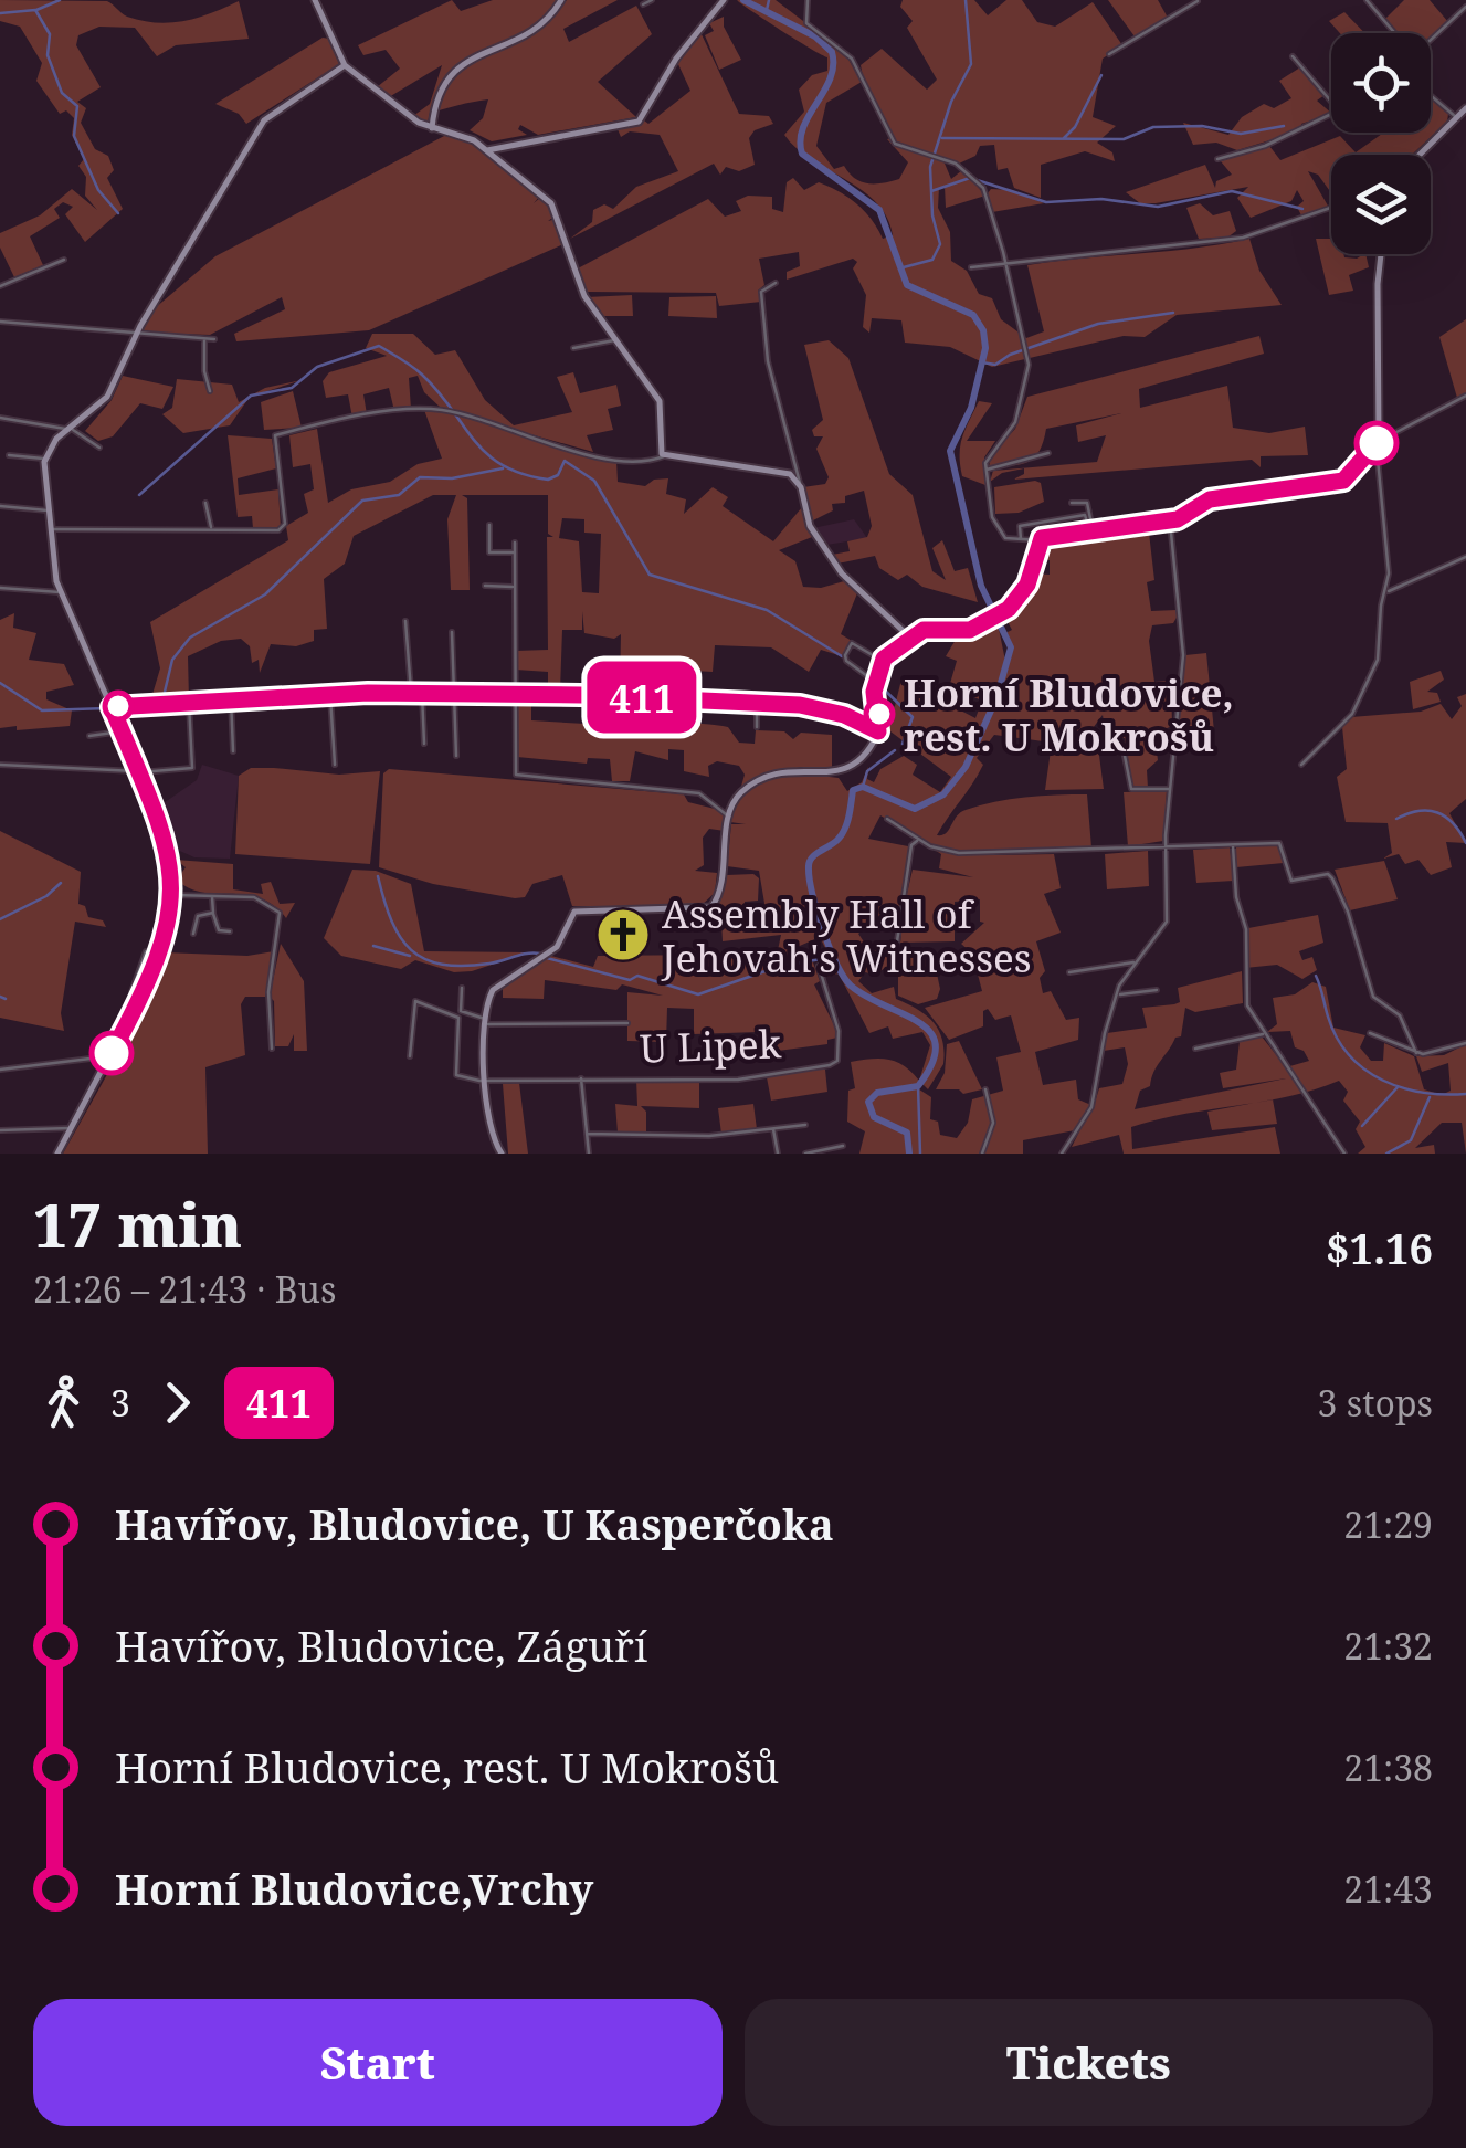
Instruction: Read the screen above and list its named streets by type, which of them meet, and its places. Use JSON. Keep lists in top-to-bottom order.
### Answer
{
  "streets": {
    "street": ["U Lipek"]
  },
  "places": {
    "other": ["Horní Bludovice, rest. U Mokrošů"],
    "church": ["Assembly Hall of Jehovah's Witnesses"]
  },
  "lines": ["bus line 411"],
  "page": {
    "on_map": "411",
    "heading": ["17 min", "21:26 – 21:43 · Bus", "$1.16"],
    "legs": ["3", "411", "3 stops"],
    "list": [
      {
        "name": "Havířov, Bludovice, U Kasperčoka",
        "value": "21:29"
      },
      {
        "name": "Havířov, Bludovice, Záguří",
        "value": "21:32"
      },
      {
        "name": "Horní Bludovice, rest. U Mokrošů",
        "value": "21:38"
      },
      {
        "name": "Horní Bludovice,Vrchy",
        "value": "21:43"
      }
    ],
    "buttons": ["Start", "Tickets"]
  }
}
